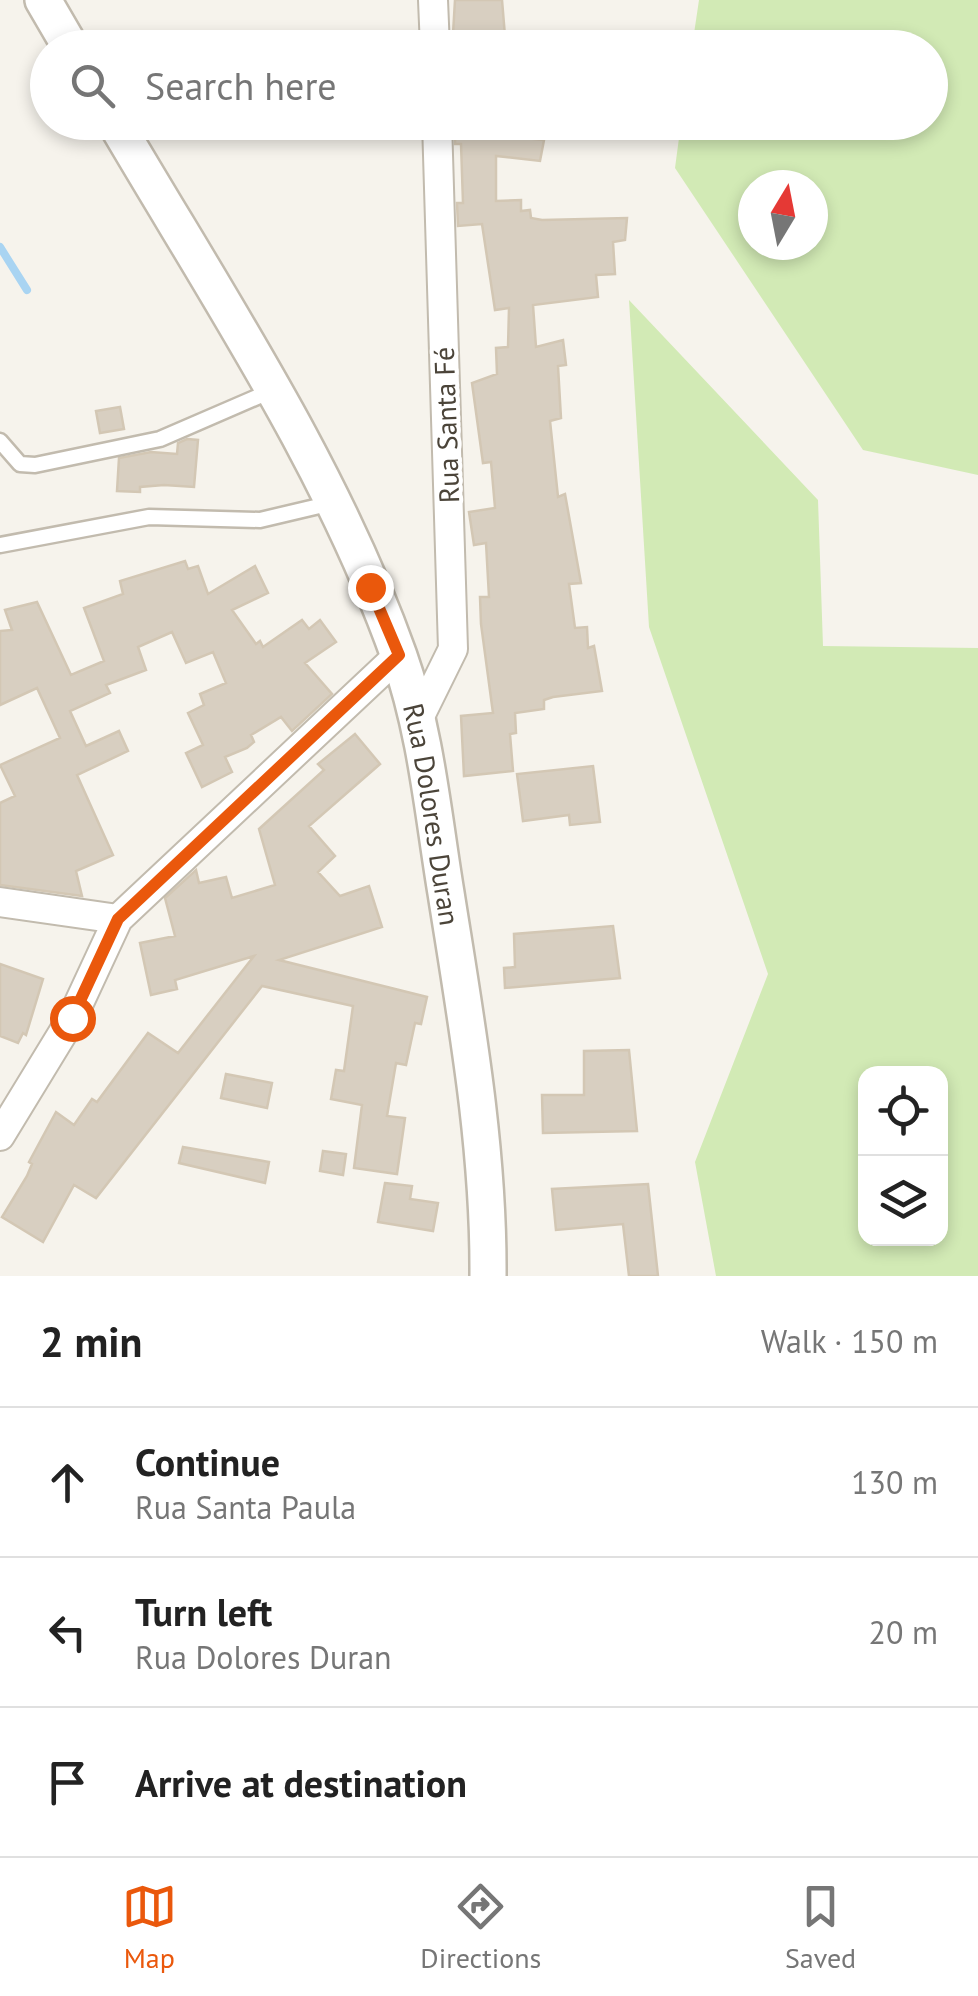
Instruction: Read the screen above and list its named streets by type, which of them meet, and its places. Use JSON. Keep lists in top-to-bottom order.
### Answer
{
  "streets": {
    "street": ["Rua Santa Fé", "Rua Dolores Duran"]
  },
  "crossings": [
    ["Rua Santa Fé", "Rua Dolores Duran"]
  ],
  "north": "top",
  "page": {
    "search": "Search here",
    "heading": ["2 min", "Walk · 150 m"],
    "list": [
      ["Continue", "Rua Santa Paula", "130 m"],
      ["Turn left", "Rua Dolores Duran", "20 m"],
      "Arrive at destination"
    ],
    "nav": ["Map", "Directions", "Saved"]
  }
}
